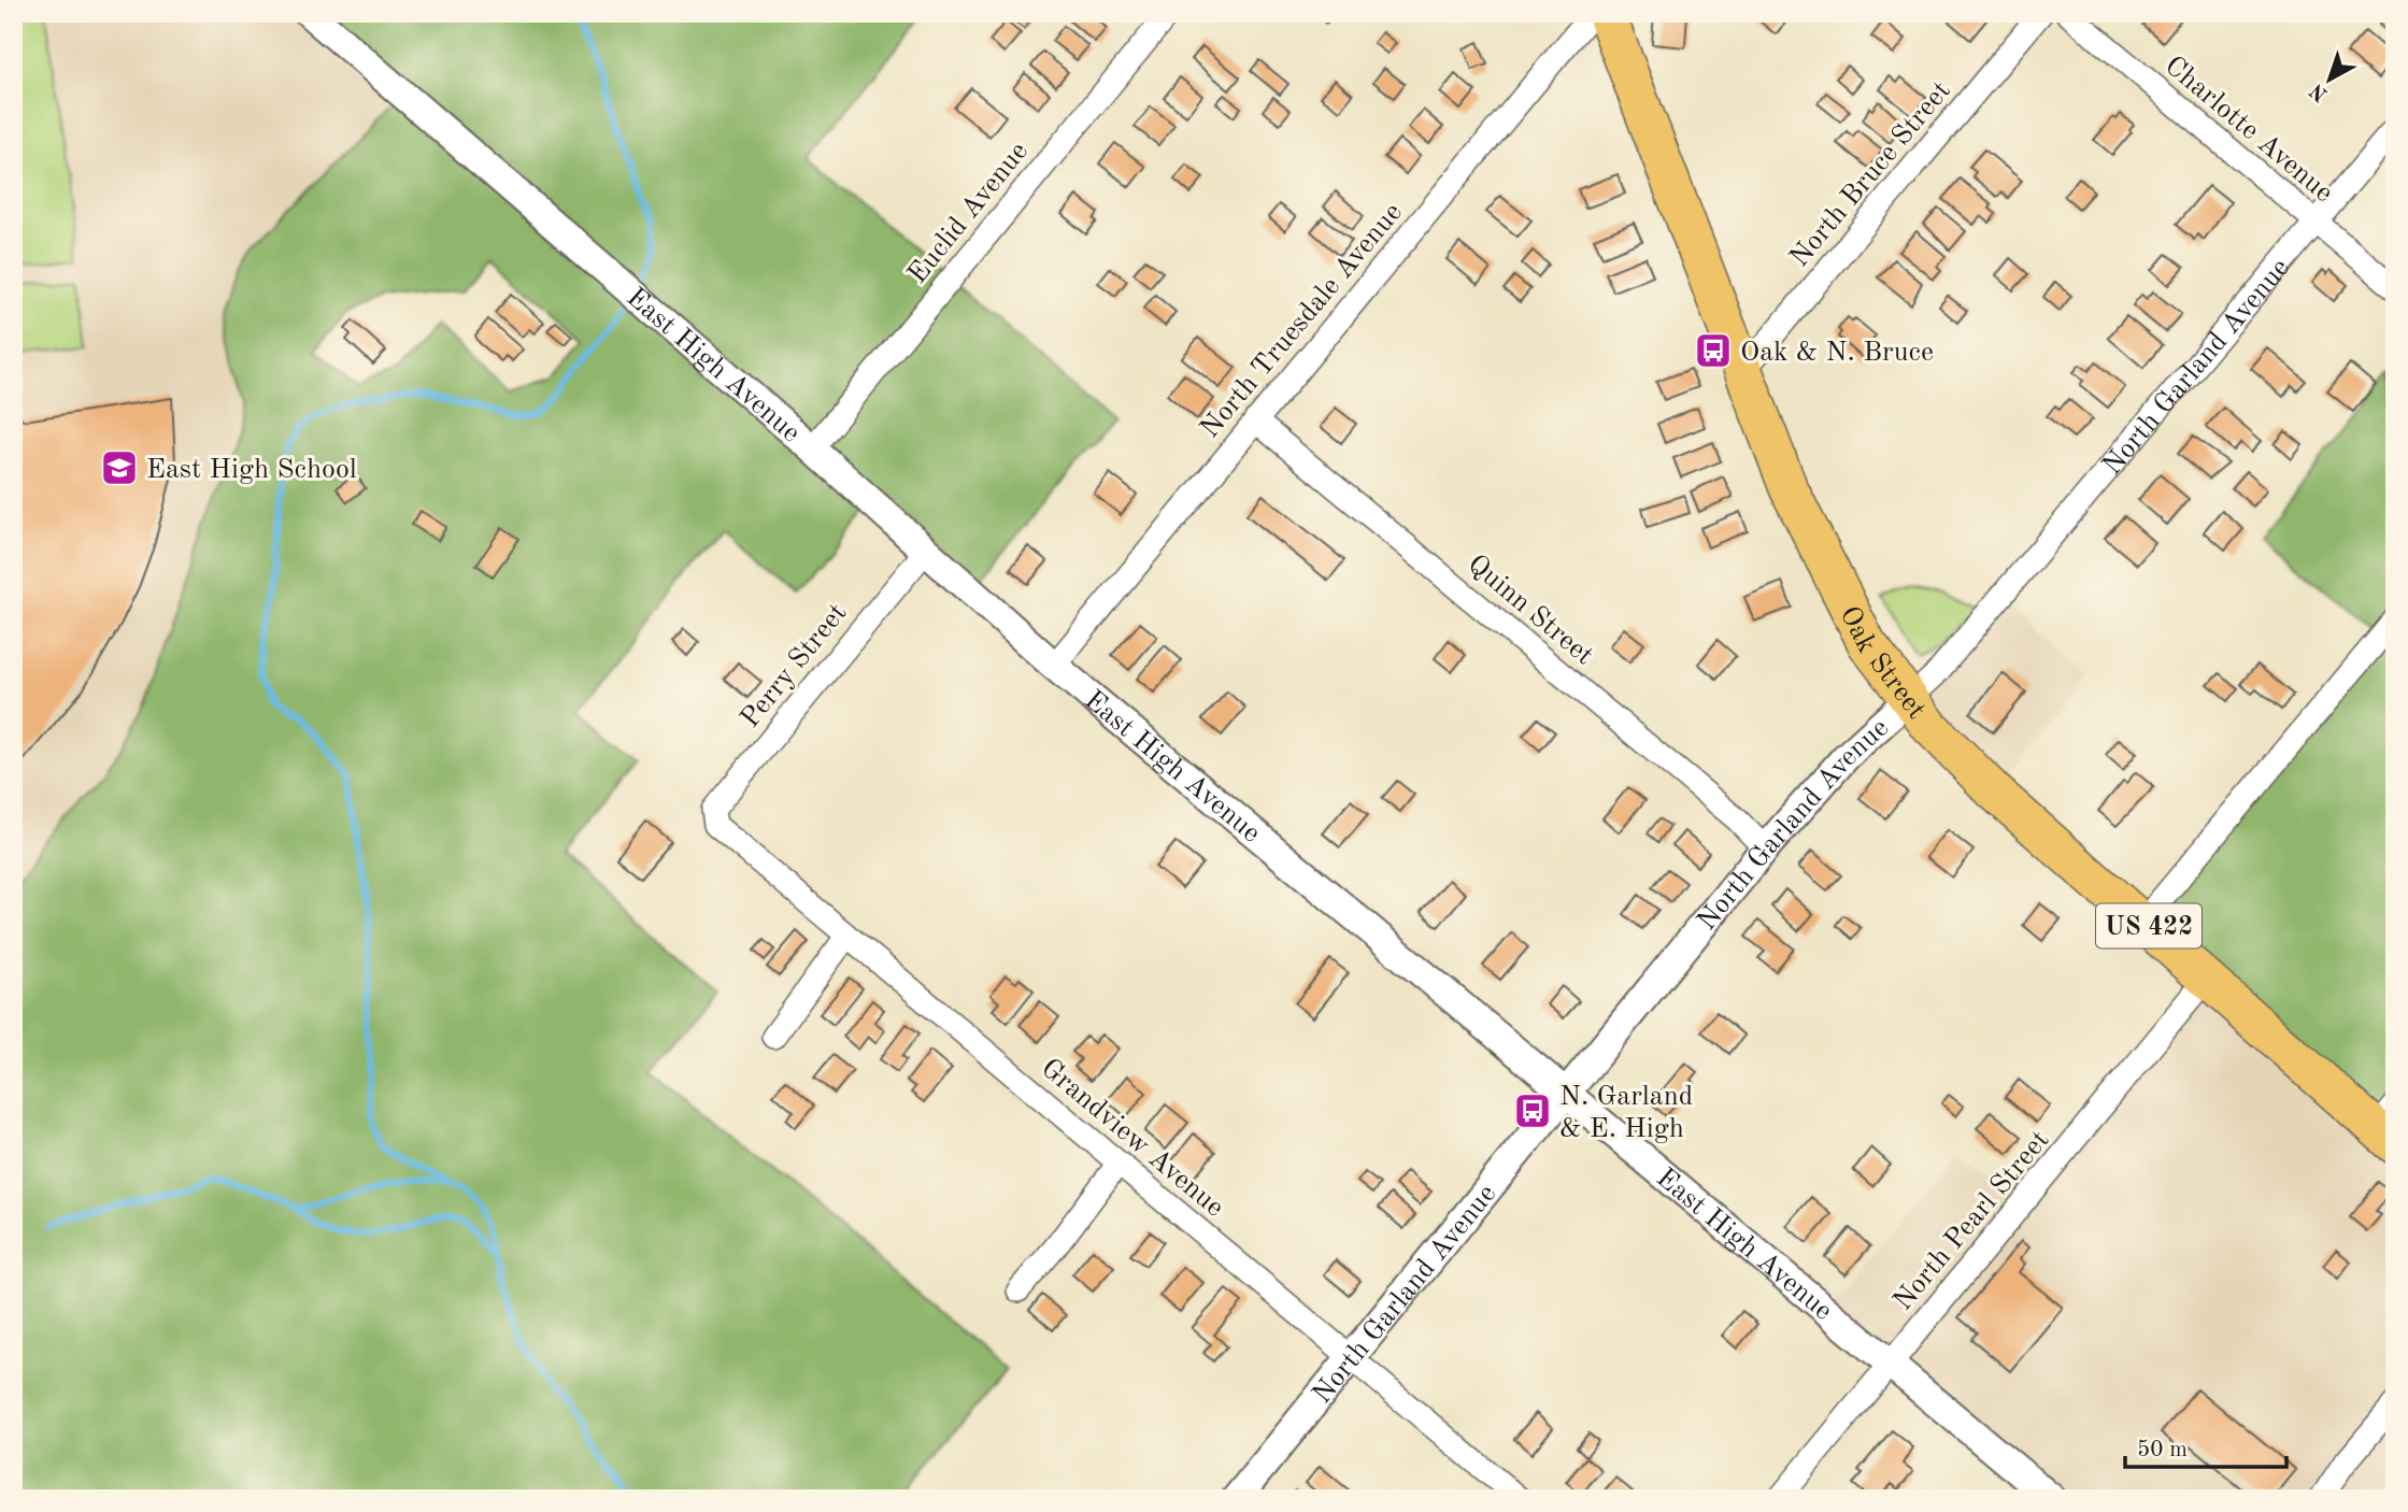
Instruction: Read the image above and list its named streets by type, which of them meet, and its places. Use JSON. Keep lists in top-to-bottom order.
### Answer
{
  "streets": {
    "highway": ["Oak Street", "US 422"],
    "street": [
      "Charlotte Avenue",
      "North Bruce Street",
      "Euclid Avenue",
      "North Truesdale Avenue",
      "East High Avenue",
      "North Garland Avenue",
      "Quinn Street",
      "Perry Street",
      "Grandview Avenue",
      "North Pearl Street"
    ]
  },
  "crossings": [
    ["Charlotte Avenue", "North Garland Avenue"],
    ["North Bruce Street", "Oak Street"],
    ["Euclid Avenue", "East High Avenue"],
    ["North Truesdale Avenue", "East High Avenue"],
    ["North Truesdale Avenue", "Quinn Street"],
    ["East High Avenue", "North Garland Avenue"],
    ["East High Avenue", "Perry Street"],
    ["East High Avenue", "North Pearl Street"],
    ["North Garland Avenue", "Quinn Street"],
    ["North Garland Avenue", "Oak Street"],
    ["North Garland Avenue", "Grandview Avenue"],
    ["Oak Street", "North Pearl Street"],
    ["Perry Street", "Grandview Avenue"]
  ],
  "places": {
    "bus stop": ["Oak & N. Bruce", "N. Garland & E. High"],
    "school or university": ["East High School"]
  },
  "scale_bar": "50 m",
  "north": "bottom left"
}
